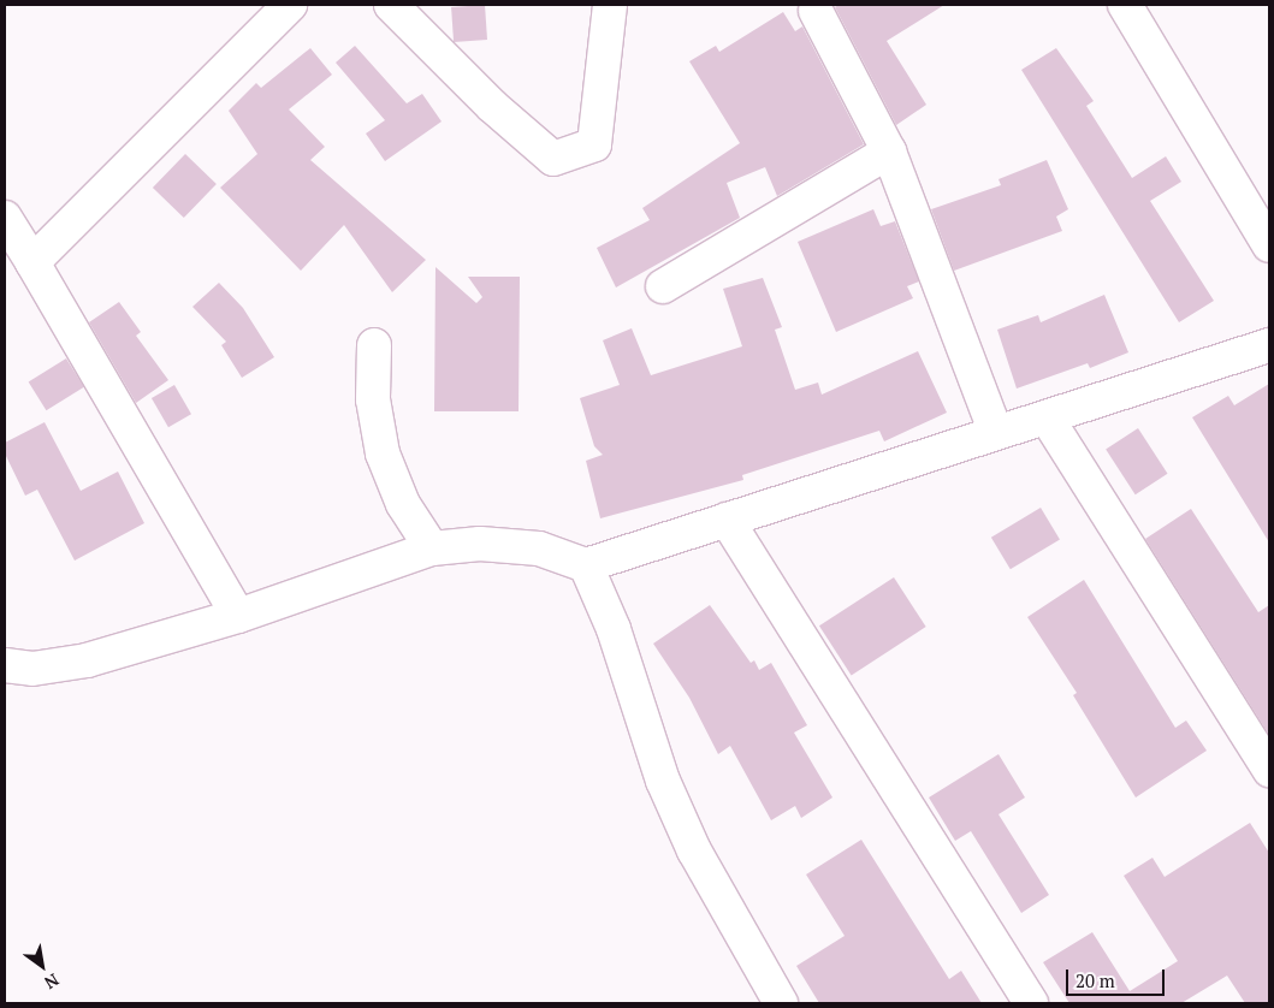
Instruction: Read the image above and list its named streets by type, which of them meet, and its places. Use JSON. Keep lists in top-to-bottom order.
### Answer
{
  "scale_bar": "20 m",
  "north": "bottom right"
}
